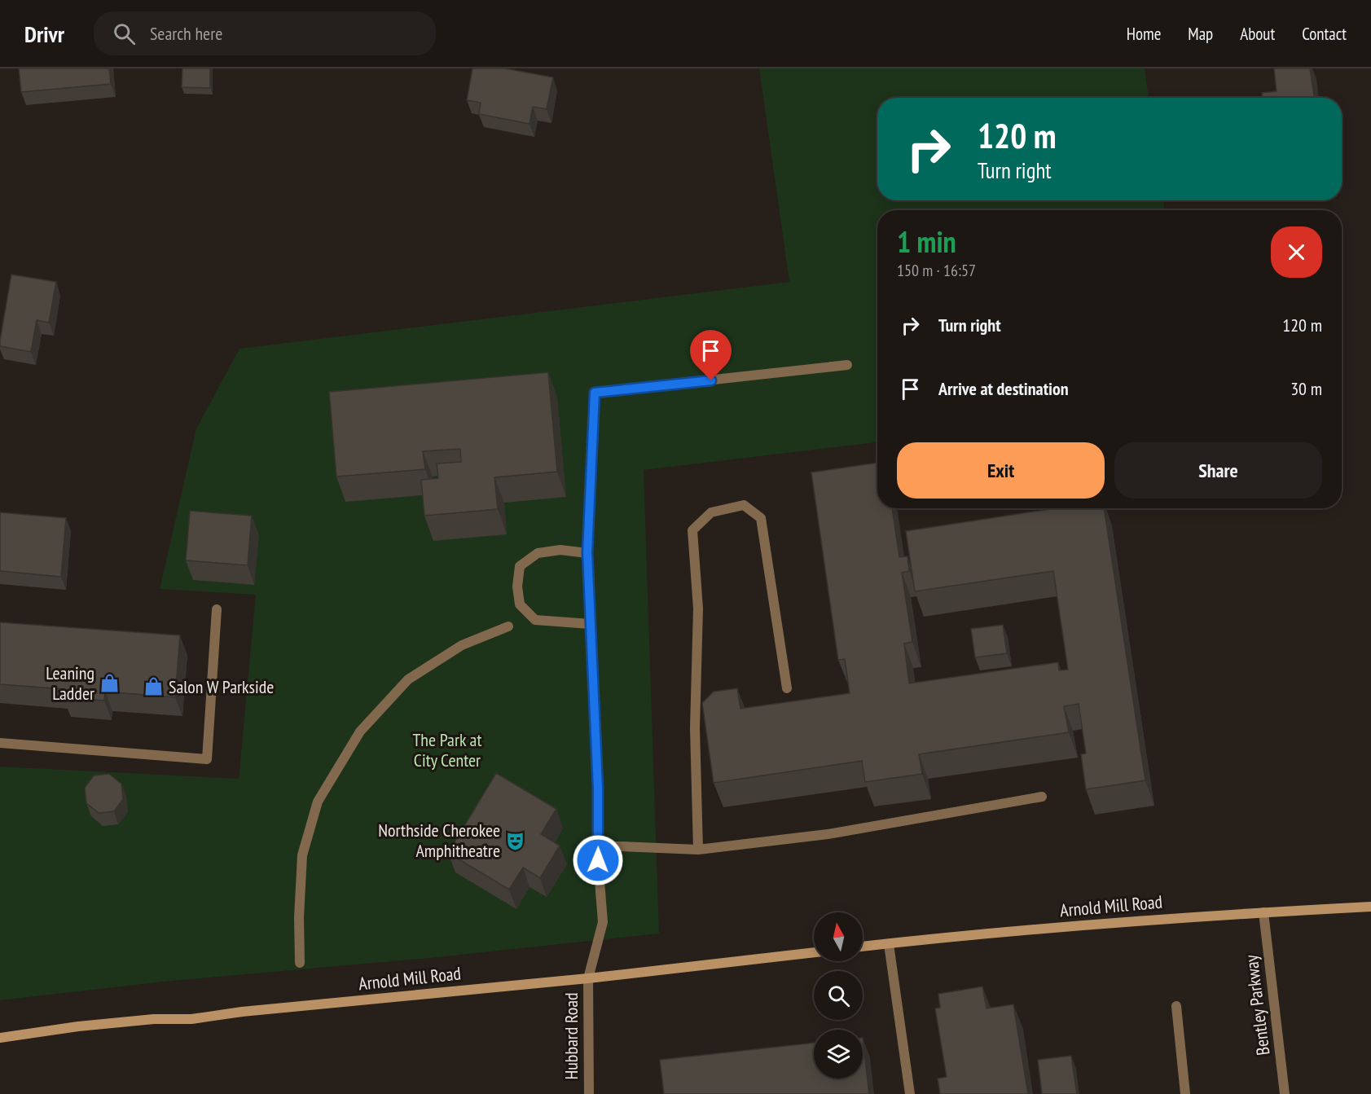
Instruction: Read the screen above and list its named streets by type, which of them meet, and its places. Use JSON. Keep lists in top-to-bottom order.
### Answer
{
  "streets": {
    "main road": ["Arnold Mill Road"],
    "street": ["Bentley Parkway", "Hubbard Road"]
  },
  "crossings": [
    ["Arnold Mill Road", "Bentley Parkway"],
    ["Arnold Mill Road", "Hubbard Road"]
  ],
  "parks": ["The Park at City Center"],
  "places": {
    "shop": ["Leaning Ladder", "Salon W Parkside"],
    "theatre": ["Northside Cherokee Amphitheatre"]
  },
  "north": "top",
  "page": {
    "header": "Drivr",
    "search": "Search here",
    "nav": [
      "Home",
      "Map",
      "About",
      "Contact"
    ],
    "turn": ["120 m", "Turn right"],
    "heading": ["1 min", "150 m · 16:57"],
    "list": [
      {
        "name": "Turn right",
        "value": "120 m"
      },
      {
        "name": "Arrive at destination",
        "value": "30 m"
      }
    ],
    "buttons": ["Exit", "Share"]
  }
}
